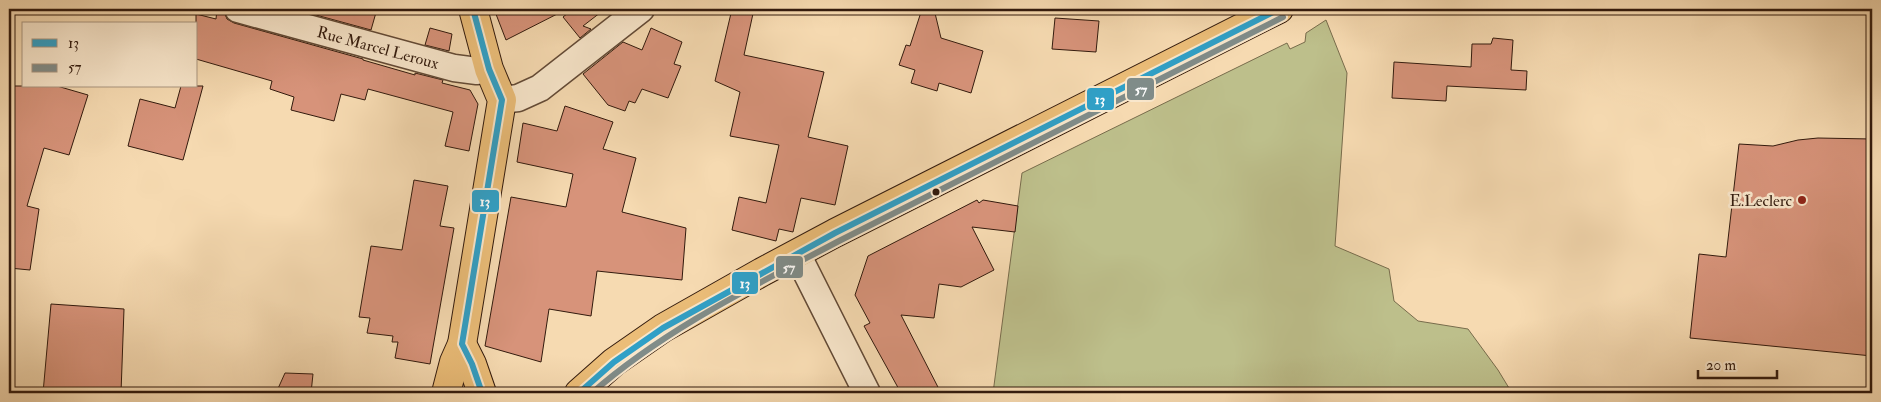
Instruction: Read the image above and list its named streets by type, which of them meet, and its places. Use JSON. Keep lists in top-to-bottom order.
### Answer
{
  "streets": {
    "street": ["Rue Marcel Leroux"]
  },
  "places": ["E.Leclerc"],
  "lines": ["transit line 13", "transit line 57"],
  "legend": ["13", "57"],
  "scale_bar": "20 m"
}
